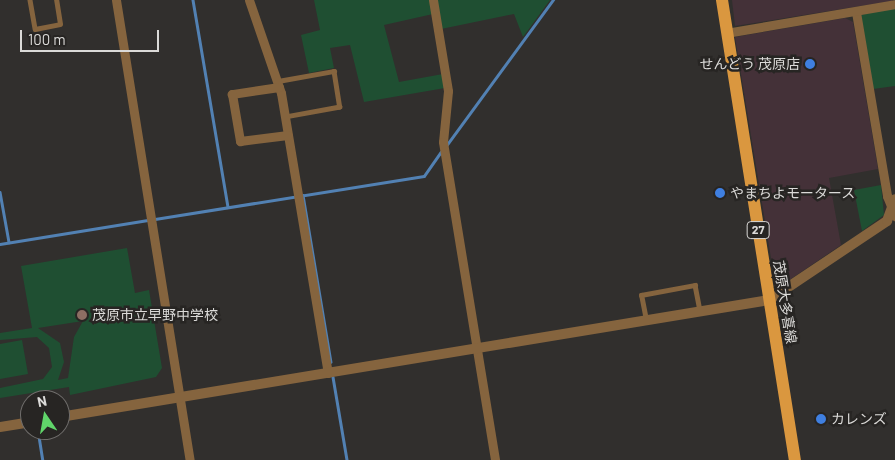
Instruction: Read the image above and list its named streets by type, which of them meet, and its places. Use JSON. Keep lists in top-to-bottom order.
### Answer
{
  "streets": {
    "main road": ["27", "茂原大多喜線"]
  },
  "places": [
    "せんどう 茂原店",
    "やまちよモータース",
    "茂原市立早野中学校",
    "カレンズ"
  ],
  "scale_bar": "100 m",
  "north": "top"
}
